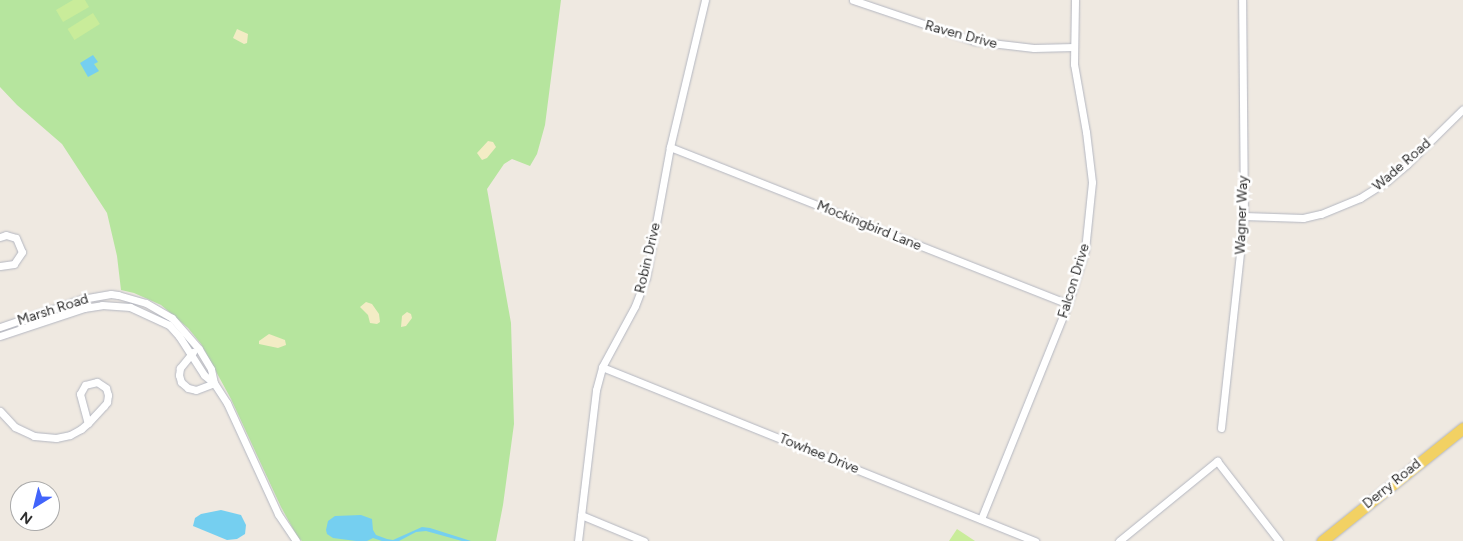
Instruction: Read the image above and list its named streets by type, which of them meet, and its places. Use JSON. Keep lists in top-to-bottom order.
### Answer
{
  "streets": {
    "main road": ["Derry Road"],
    "street": [
      "Raven Drive",
      "Wade Road",
      "Wagner Way",
      "Mockingbird Lane",
      "Robin Drive",
      "Falcon Drive",
      "Marsh Road",
      "Towhee Drive"
    ]
  },
  "crossings": [
    ["Raven Drive", "Falcon Drive"],
    ["Wade Road", "Wagner Way"],
    ["Mockingbird Lane", "Robin Drive"],
    ["Mockingbird Lane", "Falcon Drive"],
    ["Robin Drive", "Towhee Drive"],
    ["Falcon Drive", "Towhee Drive"]
  ],
  "north": "bottom left"
}
